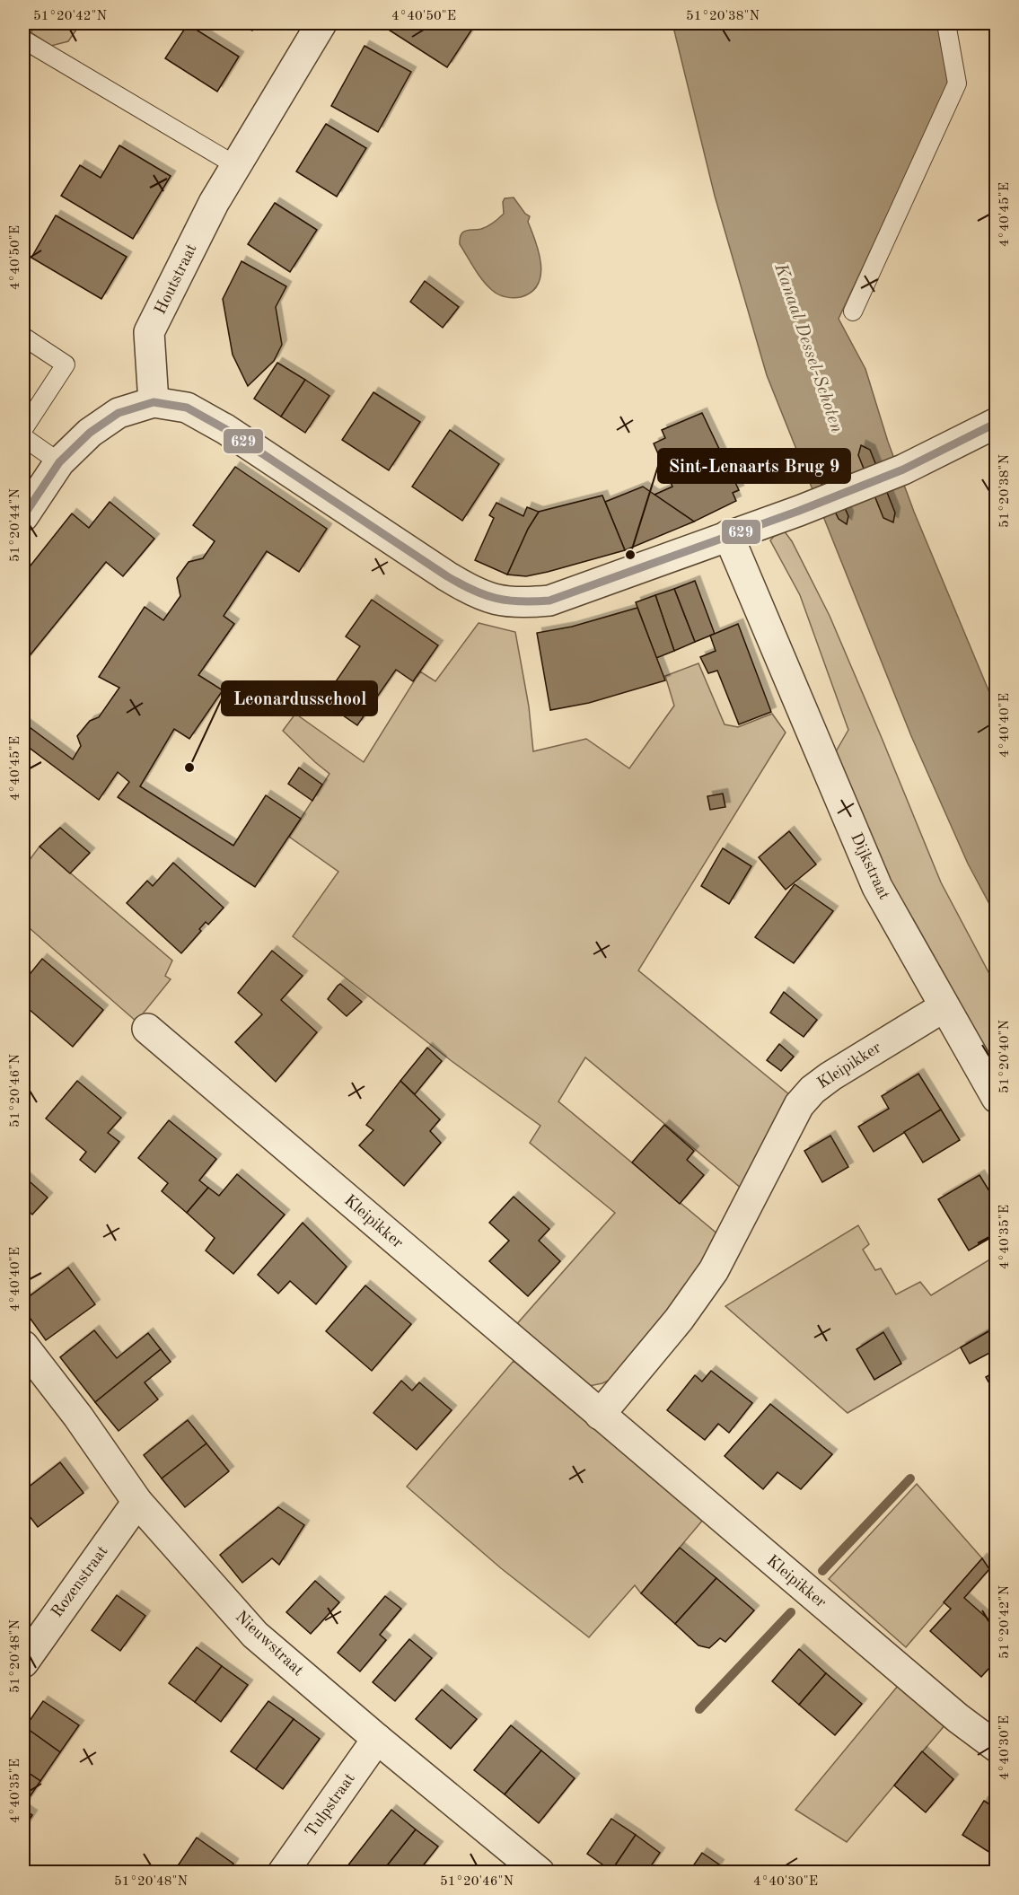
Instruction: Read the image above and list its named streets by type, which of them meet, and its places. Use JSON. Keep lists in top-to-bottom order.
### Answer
{
  "streets": {
    "street": [
      "Houtstraat",
      "Dijkstraat",
      "Kleipikker",
      "Rozenstraat",
      "Nieuwstraat",
      "Tulpstraat"
    ]
  },
  "crossings": [
    ["Dijkstraat", "Kleipikker"],
    ["Rozenstraat", "Nieuwstraat"],
    ["Nieuwstraat", "Tulpstraat"]
  ],
  "water": ["Kanaal Dessel-Schoten"],
  "places": ["Sint-Lenaarts Brug 9", "Leonardusschool"],
  "lines": ["transit line 629"],
  "coordinates": [
    "51°20'42\"N",
    "4°40'50\"E",
    "51°20'38\"N",
    "4°40'45\"E",
    "51°20'44\"N",
    "4°40'40\"E",
    "51°20'40\"N",
    "51°20'46\"N",
    "4°40'35\"E",
    "51°20'48\"N",
    "4°40'30\"E"
  ]
}
